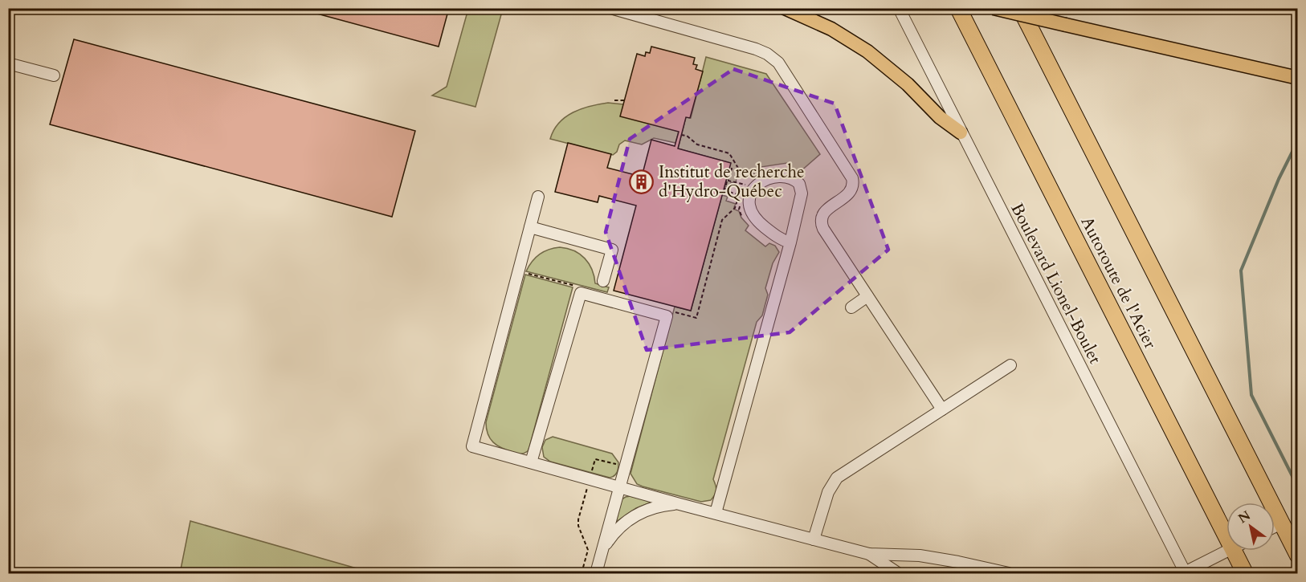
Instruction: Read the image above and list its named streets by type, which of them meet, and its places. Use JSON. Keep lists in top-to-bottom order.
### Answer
{
  "streets": {
    "highway": ["Autoroute de l'Acier"],
    "street": ["Boulevard Lionel-Boulet"]
  },
  "places": {
    "building": ["Institut de recherche d'Hydro-Québec"]
  },
  "north": "top left"
}
